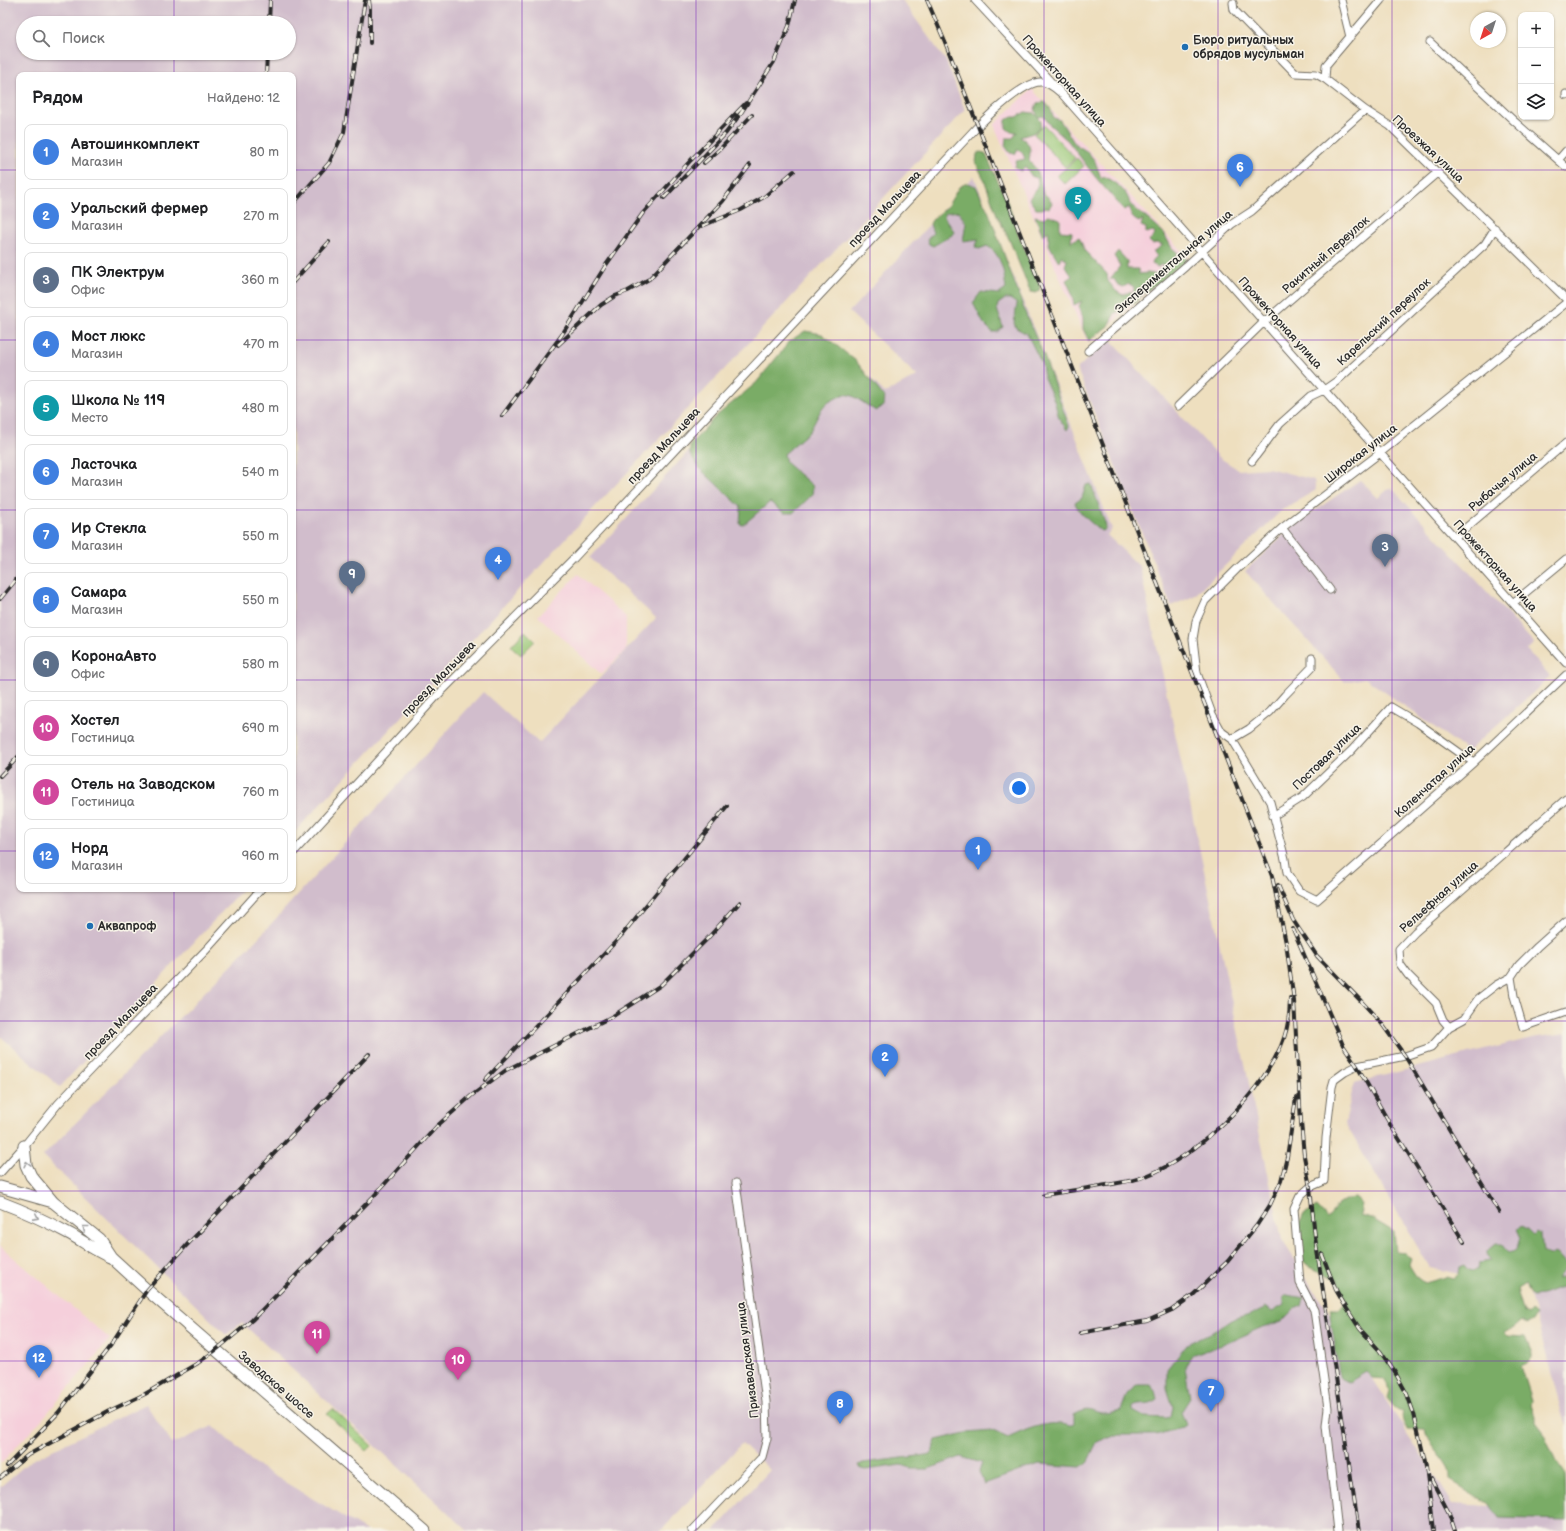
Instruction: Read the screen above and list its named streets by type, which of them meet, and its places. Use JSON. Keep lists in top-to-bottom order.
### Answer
{
  "streets": {
    "main road": ["Заводское шоссе"],
    "street": [
      "Прожекторная улица",
      "Проезжая улица",
      "проезд Мальцева",
      "Ракитный переулок",
      "Экспериментальная улица",
      "Карельский переулок",
      "Широкая улица",
      "Рыбачья улица",
      "Постовая улица",
      "Коленчатая улица",
      "Рельефная улица",
      "Призаводская улица"
    ]
  },
  "crossings": [
    ["Прожекторная улица", "проезд Мальцева"],
    ["Прожекторная улица", "Ракитный переулок"],
    ["Прожекторная улица", "Экспериментальная улица"],
    ["Прожекторная улица", "Карельский переулок"],
    ["Прожекторная улица", "Широкая улица"],
    ["Прожекторная улица", "Рыбачья улица"],
    ["Проезжая улица", "Ракитный переулок"],
    ["Проезжая улица", "Экспериментальная улица"],
    ["Проезжая улица", "Карельский переулок"],
    ["Широкая улица", "Постовая улица"],
    ["Широкая улица", "Коленчатая улица"],
    ["Постовая улица", "Коленчатая улица"]
  ],
  "places": ["Бюро ритуальных обрядов мусульман", "Аквапроф"],
  "north": "bottom left",
  "page": {
    "map_buttons": ["+", "−"],
    "search": "Поиск",
    "heading": ["Рядом", "Найдено: 12"],
    "list": [
      {
        "mark": "1",
        "name": "Автошинкомплект",
        "note": "Магазин",
        "value": "80 m"
      },
      {
        "mark": "2",
        "name": "Уральский фермер",
        "note": "Магазин",
        "value": "270 m"
      },
      {
        "mark": "3",
        "name": "ПК Электрум",
        "note": "Офис",
        "value": "360 m"
      },
      {
        "mark": "4",
        "name": "Мост люкс",
        "note": "Магазин",
        "value": "470 m"
      },
      {
        "mark": "5",
        "name": "Школа № 119",
        "note": "Место",
        "value": "480 m"
      },
      {
        "mark": "6",
        "name": "Ласточка",
        "note": "Магазин",
        "value": "540 m"
      },
      {
        "mark": "7",
        "name": "Ир Стекла",
        "note": "Магазин",
        "value": "550 m"
      },
      {
        "mark": "8",
        "name": "Самара",
        "note": "Магазин",
        "value": "550 m"
      },
      {
        "mark": "9",
        "name": "КоронаАвто",
        "note": "Офис",
        "value": "580 m"
      },
      {
        "mark": "10",
        "name": "Хостел",
        "note": "Гостиница",
        "value": "690 m"
      },
      {
        "mark": "11",
        "name": "Отель на Заводском",
        "note": "Гостиница",
        "value": "760 m"
      },
      {
        "mark": "12",
        "name": "Норд",
        "note": "Магазин",
        "value": "960 m"
      }
    ],
    "pins": [
      "6",
      "5",
      "3",
      "4",
      "9",
      "1",
      "2",
      "11",
      "12",
      "10",
      "7",
      "8"
    ]
  }
}
